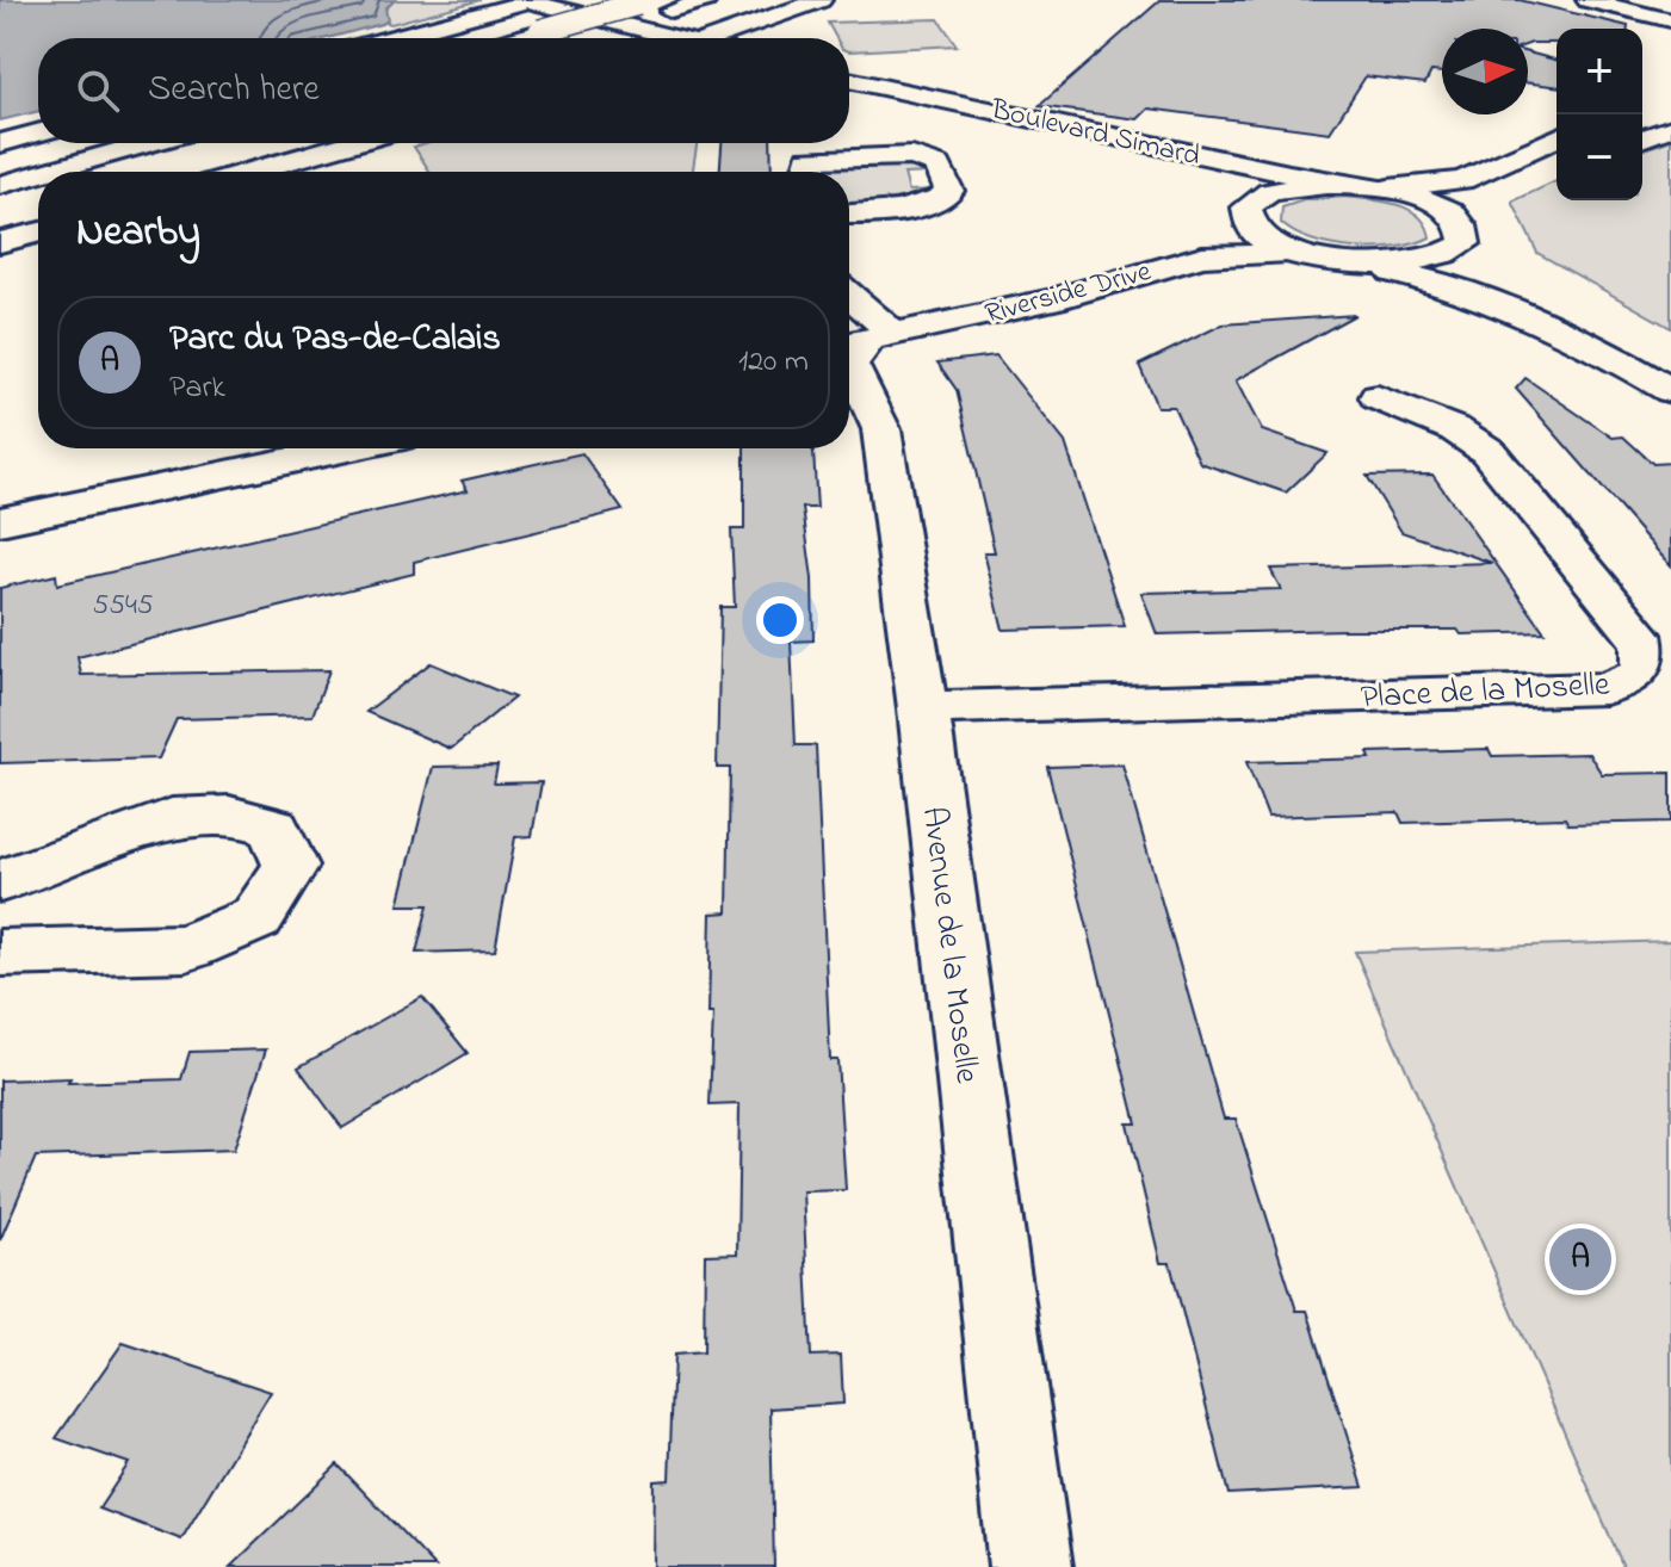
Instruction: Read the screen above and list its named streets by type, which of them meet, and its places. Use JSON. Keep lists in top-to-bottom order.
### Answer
{
  "streets": {
    "main road": [
      "Boulevard Simard",
      "Riverside Drive",
      "Place de la Moselle",
      "Avenue de la Moselle"
    ]
  },
  "crossings": [
    ["Boulevard Simard", "Riverside Drive"],
    ["Riverside Drive", "Avenue de la Moselle"],
    ["Place de la Moselle", "Avenue de la Moselle"]
  ],
  "house_numbers": ["5545"],
  "north": "right",
  "page": {
    "map_buttons": ["+", "−"],
    "search": "Search here",
    "heading": "Nearby",
    "list": [
      {
        "mark": "A",
        "name": "Parc du Pas-de-Calais",
        "note": "Park",
        "value": "120 m"
      }
    ],
    "pins": "A"
  }
}
